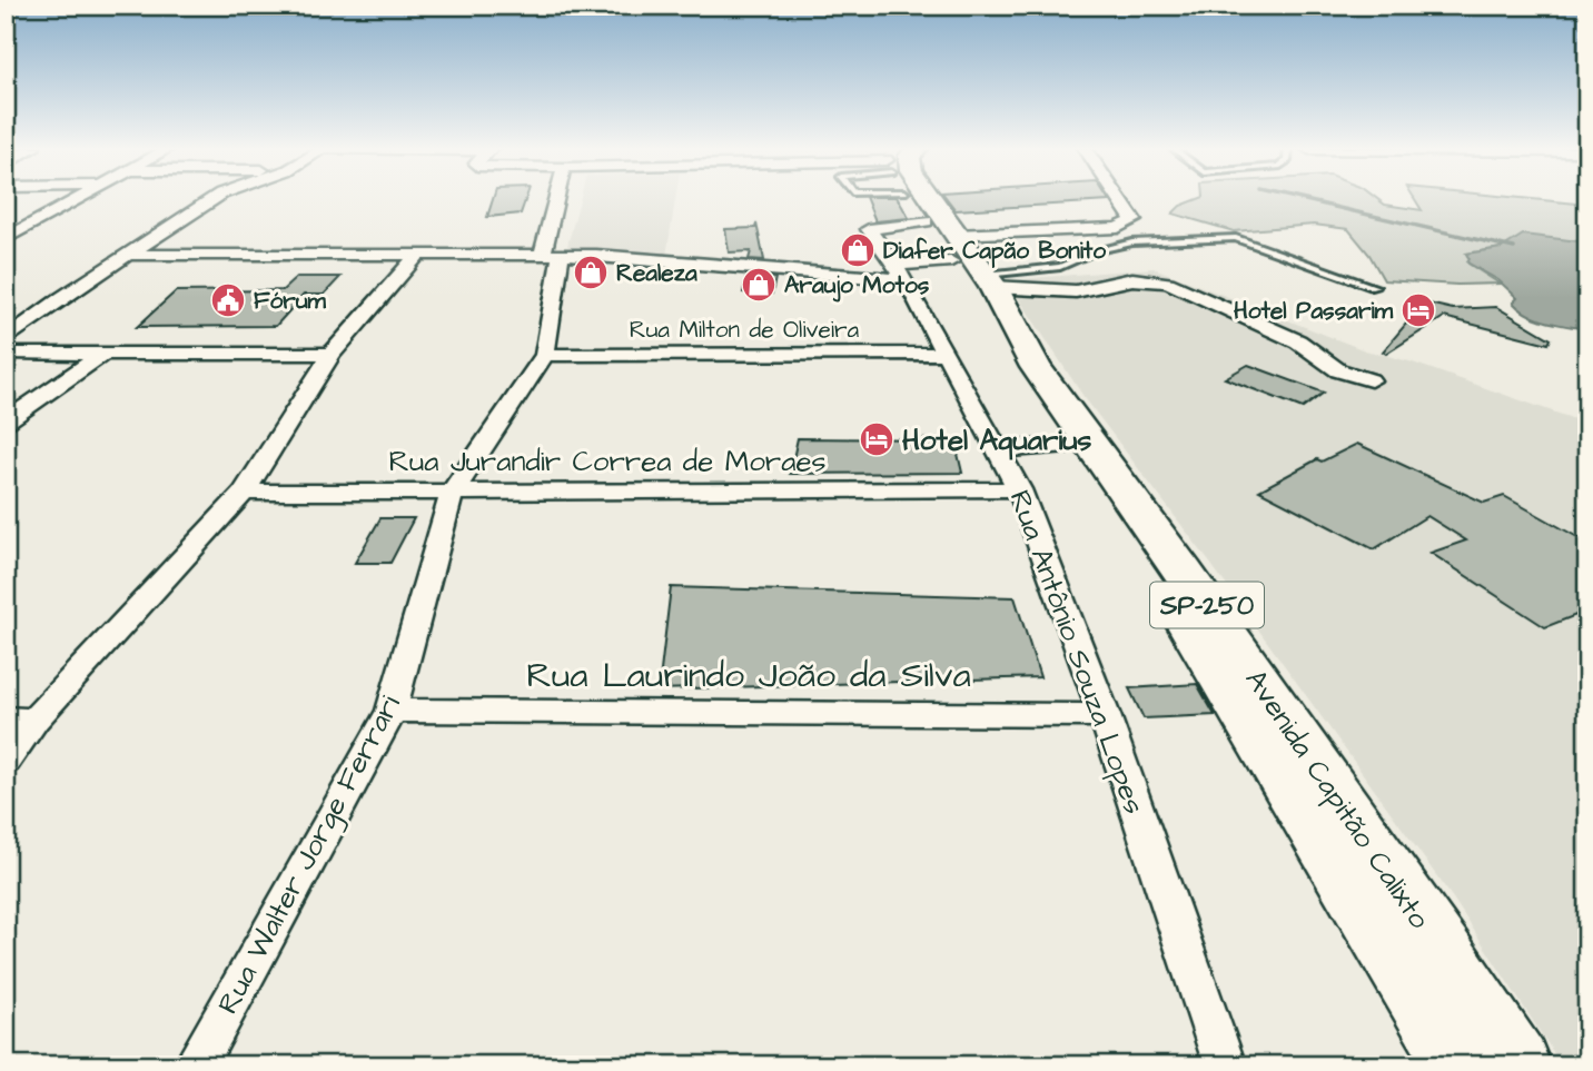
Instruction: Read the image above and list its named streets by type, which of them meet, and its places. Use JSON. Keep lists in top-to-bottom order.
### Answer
{
  "streets": {
    "main road": ["SP-250", "Avenida Capitão Calixto"],
    "street": [
      "Rua Milton de Oliveira",
      "Rua Jurandir Correa de Moraes",
      "Rua Antônio Souza Lopes",
      "Rua Laurindo João da Silva",
      "Rua Walter Jorge Ferrari"
    ]
  },
  "crossings": [
    ["Rua Milton de Oliveira", "Rua Antônio Souza Lopes"],
    ["Rua Milton de Oliveira", "Rua Walter Jorge Ferrari"],
    ["Rua Jurandir Correa de Moraes", "Rua Antônio Souza Lopes"],
    ["Rua Jurandir Correa de Moraes", "Rua Walter Jorge Ferrari"],
    ["Rua Antônio Souza Lopes", "Rua Laurindo João da Silva"],
    ["Rua Antônio Souza Lopes", "Avenida Capitão Calixto"],
    ["Rua Laurindo João da Silva", "Rua Walter Jorge Ferrari"]
  ],
  "places": {
    "shop": ["Diafer Capão Bonito", "Realeza", "Araujo Motos"],
    "public building": ["Fórum"],
    "hotel": ["Hotel Passarim", "Hotel Aquarius"]
  }
}
